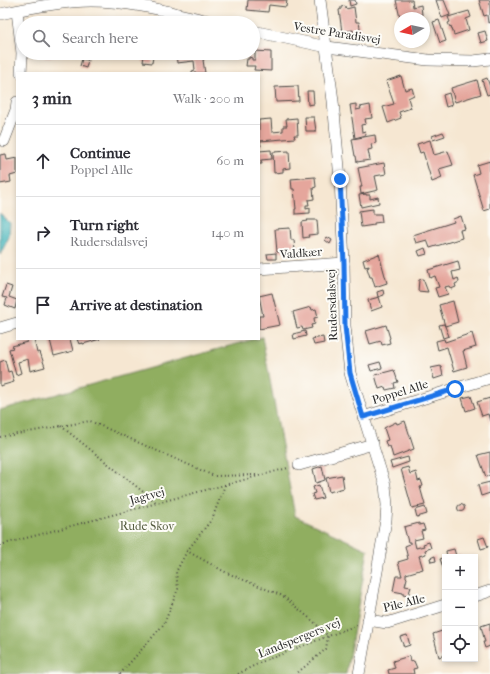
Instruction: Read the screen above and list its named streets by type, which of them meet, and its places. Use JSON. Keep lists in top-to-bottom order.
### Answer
{
  "streets": {
    "street": [
      "Vestre Paradisvej",
      "Valdkær",
      "Rudersdalsvej",
      "Poppel Alle",
      "Pile Alle"
    ],
    "path": ["Jagtvej", "Landspergers vej"]
  },
  "crossings": [
    ["Vestre Paradisvej", "Rudersdalsvej"],
    ["Valdkær", "Rudersdalsvej"],
    ["Rudersdalsvej", "Poppel Alle"],
    ["Rudersdalsvej", "Pile Alle"],
    ["Rudersdalsvej", "Landspergers vej"],
    ["Pile Alle", "Landspergers vej"]
  ],
  "parks": ["Rude Skov"],
  "north": "left",
  "page": {
    "search": "Search here",
    "heading": ["3 min", "Walk · 200 m"],
    "list": [
      ["Continue", "Poppel Alle", "60 m"],
      ["Turn right", "Rudersdalsvej", "140 m"],
      "Arrive at destination"
    ],
    "map_buttons": ["+", "−"]
  }
}
